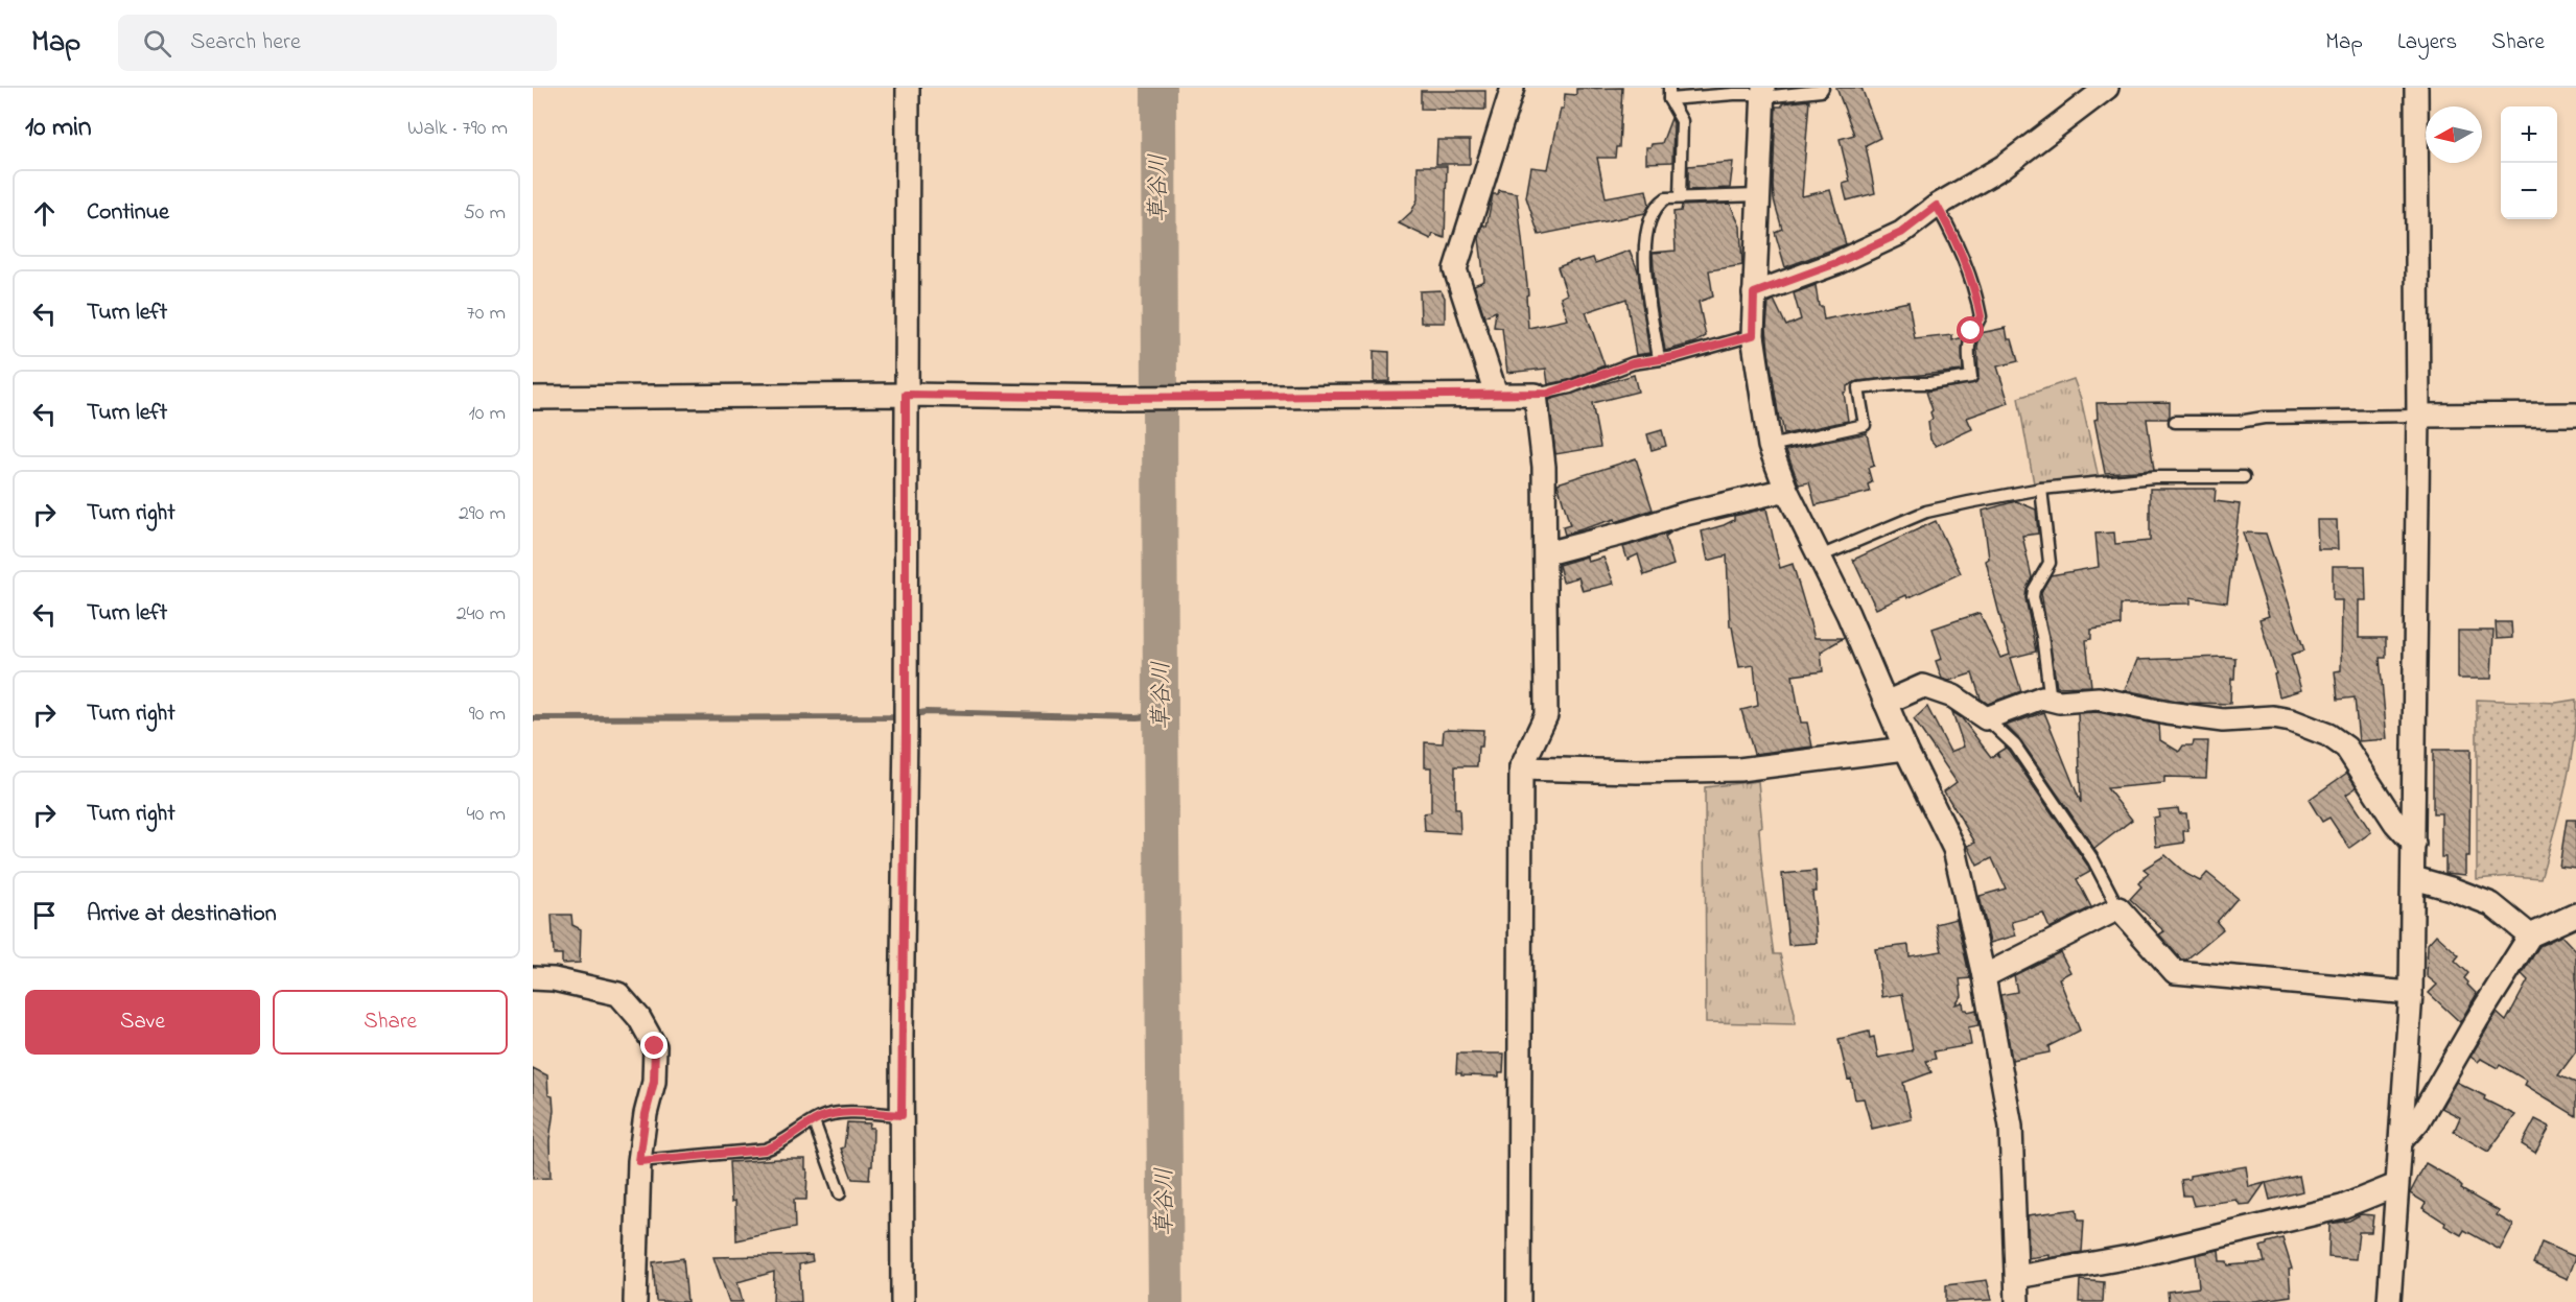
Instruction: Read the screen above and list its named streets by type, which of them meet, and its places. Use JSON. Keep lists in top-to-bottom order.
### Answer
{
  "water": ["草谷川"],
  "north": "left",
  "page": {
    "header": "Map",
    "search": "Search here",
    "nav": ["Map", "Layers", "Share"],
    "heading": ["10 min", "Walk · 790 m"],
    "map_buttons": ["+", "−"],
    "list": [
      ["Continue", "50 m"],
      ["Turn left", "70 m"],
      ["Turn left", "10 m"],
      ["Turn right", "290 m"],
      ["Turn left", "240 m"],
      ["Turn right", "90 m"],
      ["Turn right", "40 m"],
      "Arrive at destination"
    ],
    "buttons": ["Save", "Share"]
  }
}
